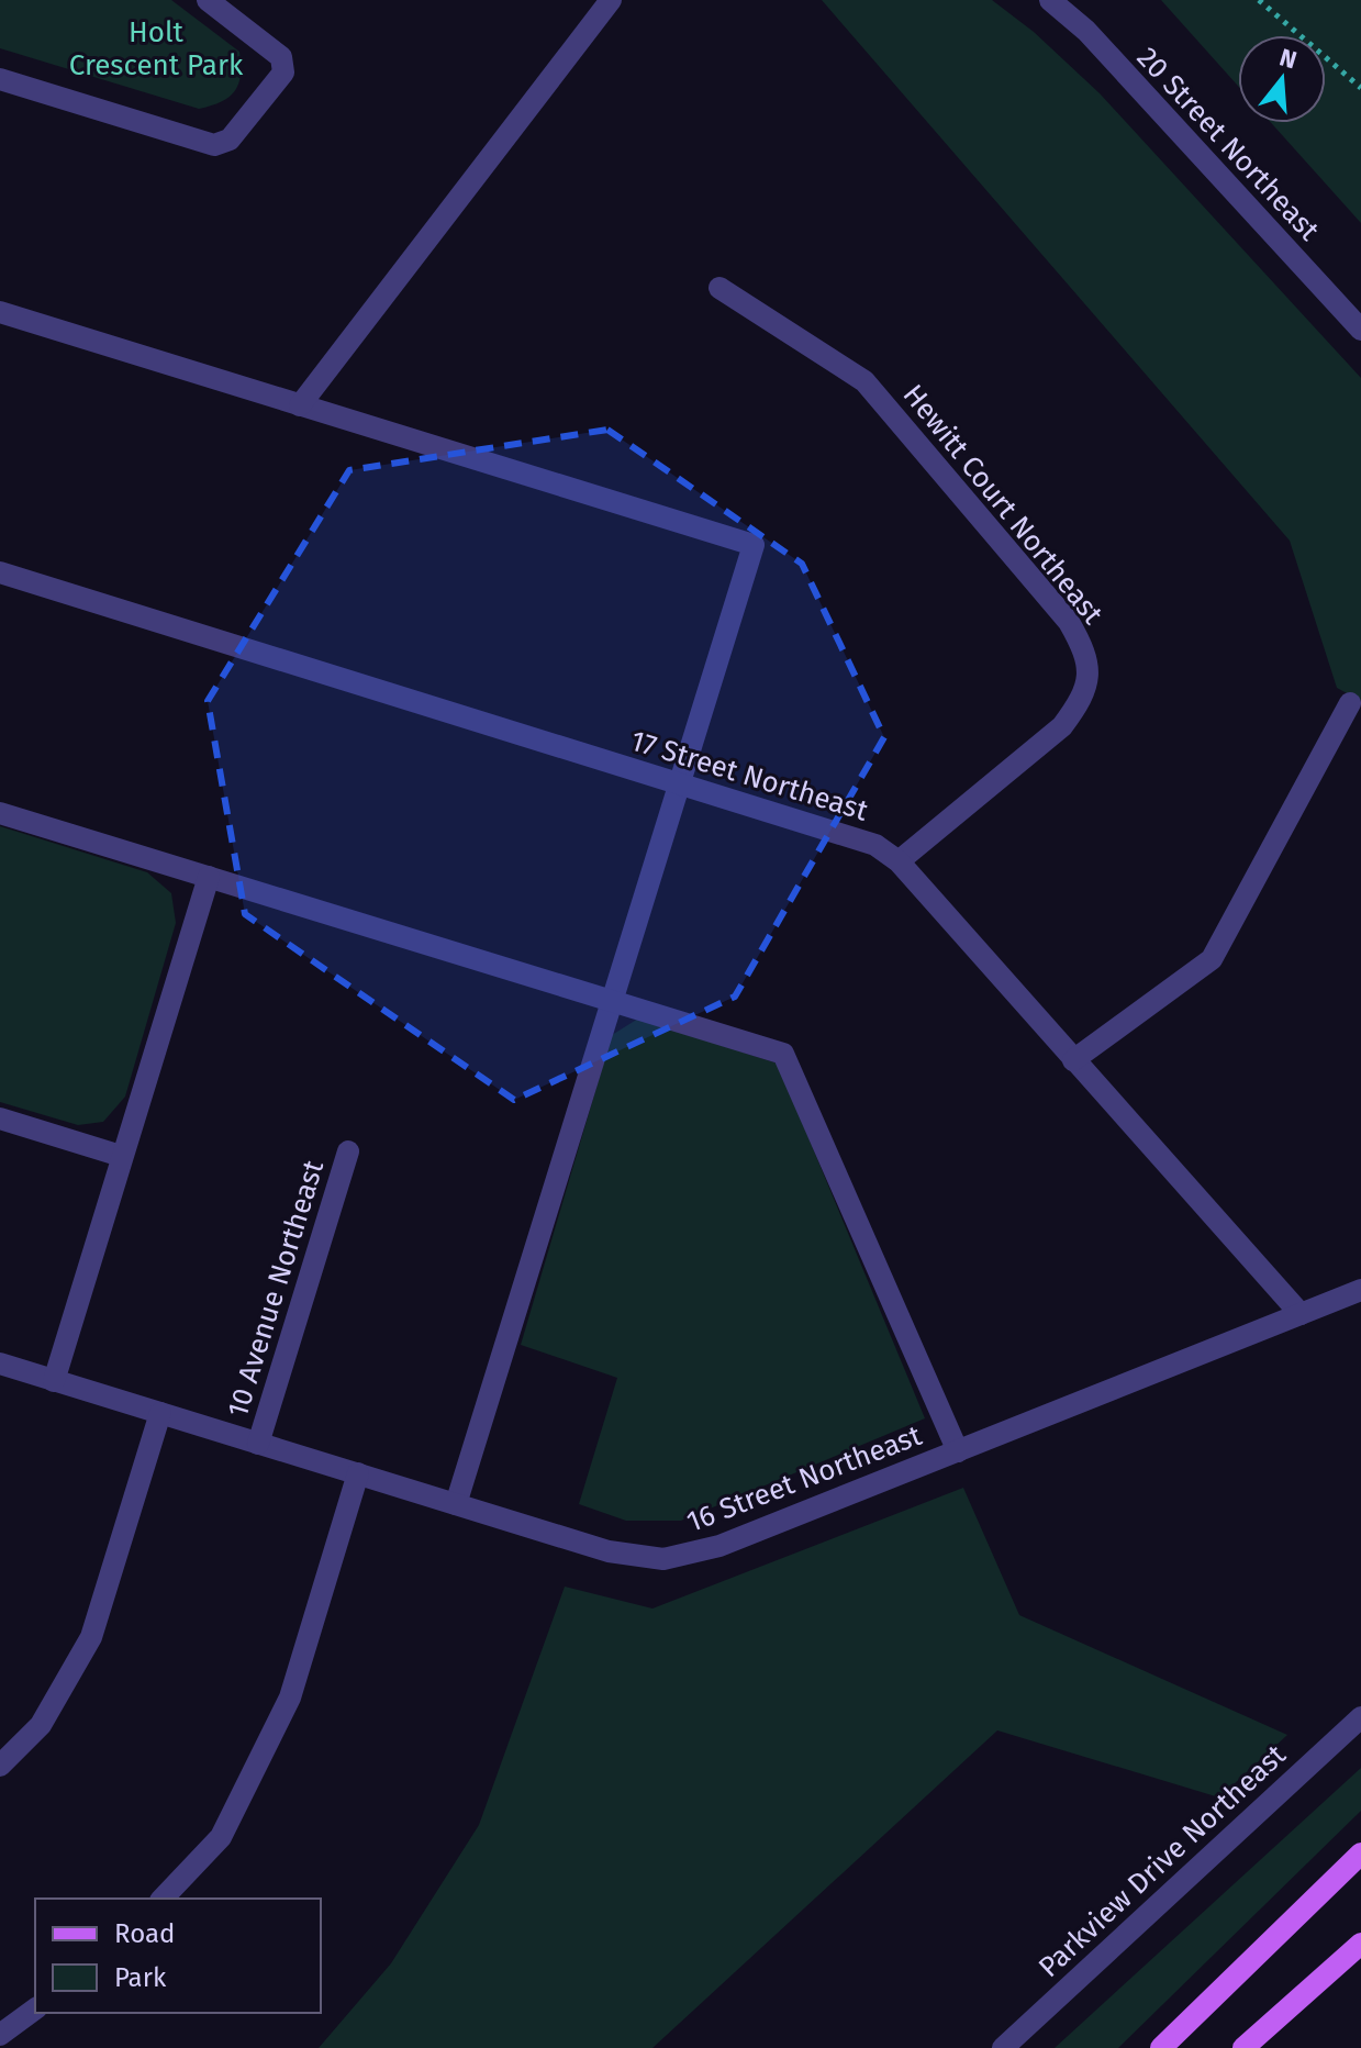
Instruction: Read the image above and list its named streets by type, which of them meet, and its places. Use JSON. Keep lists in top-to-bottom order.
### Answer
{
  "streets": {
    "street": [
      "20 Street Northeast",
      "Hewitt Court Northeast",
      "17 Street Northeast",
      "10 Avenue Northeast",
      "16 Street Northeast",
      "Parkview Drive Northeast"
    ]
  },
  "crossings": [
    ["Hewitt Court Northeast", "17 Street Northeast"],
    ["17 Street Northeast", "16 Street Northeast"],
    ["10 Avenue Northeast", "16 Street Northeast"]
  ],
  "parks": ["Holt Crescent Park"],
  "legend": ["Road", "Park"],
  "north": "top"
}
